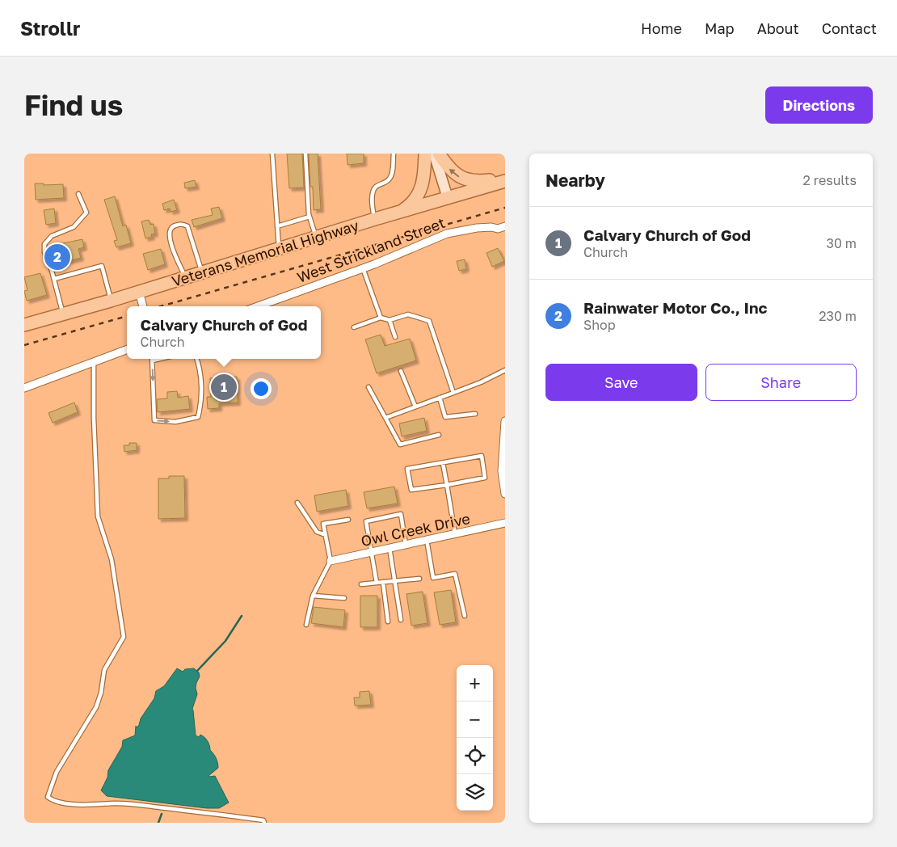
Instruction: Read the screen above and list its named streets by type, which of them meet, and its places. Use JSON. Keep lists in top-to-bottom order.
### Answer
{
  "streets": {
    "main road": ["Veterans Memorial Highway"],
    "street": ["West Strickland Street", "Owl Creek Drive"]
  },
  "page": {
    "header": "Strollr",
    "nav": [
      "Home",
      "Map",
      "About",
      "Contact"
    ],
    "buttons": [
      "Directions",
      ["Save", "Share"]
    ],
    "title": "Find us",
    "heading": ["Nearby", "2 results"],
    "list": [
      {
        "mark": "1",
        "name": "Calvary Church of God",
        "note": "Church",
        "value": "30 m"
      },
      {
        "mark": "2",
        "name": "Rainwater Motor Co., Inc",
        "note": "Shop",
        "value": "230 m"
      }
    ],
    "pins": ["2", "1"],
    "popup": ["Calvary Church of God", "Church"],
    "map_buttons": ["+", "−"]
  }
}
